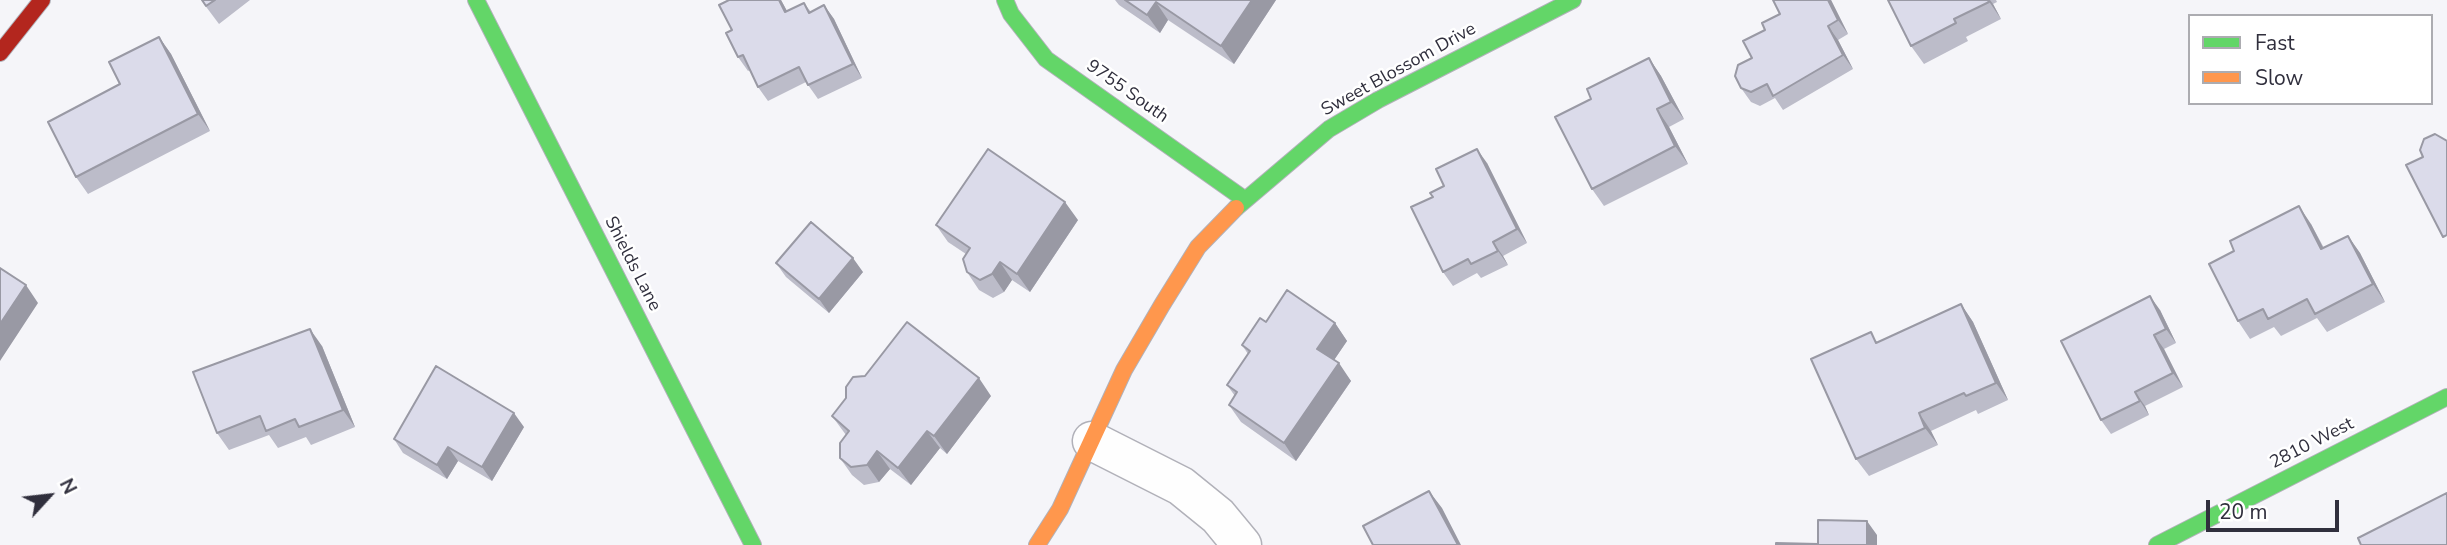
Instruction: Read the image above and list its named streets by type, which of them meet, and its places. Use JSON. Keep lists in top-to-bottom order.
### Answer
{
  "streets": {
    "street": [
      "Sweet Blossom Drive",
      "9755 South",
      "Shields Lane",
      "2810 West"
    ]
  },
  "crossings": [
    ["Sweet Blossom Drive", "9755 South"]
  ],
  "legend": ["Fast", "Slow"],
  "scale_bar": "20 m",
  "north": "top right"
}
